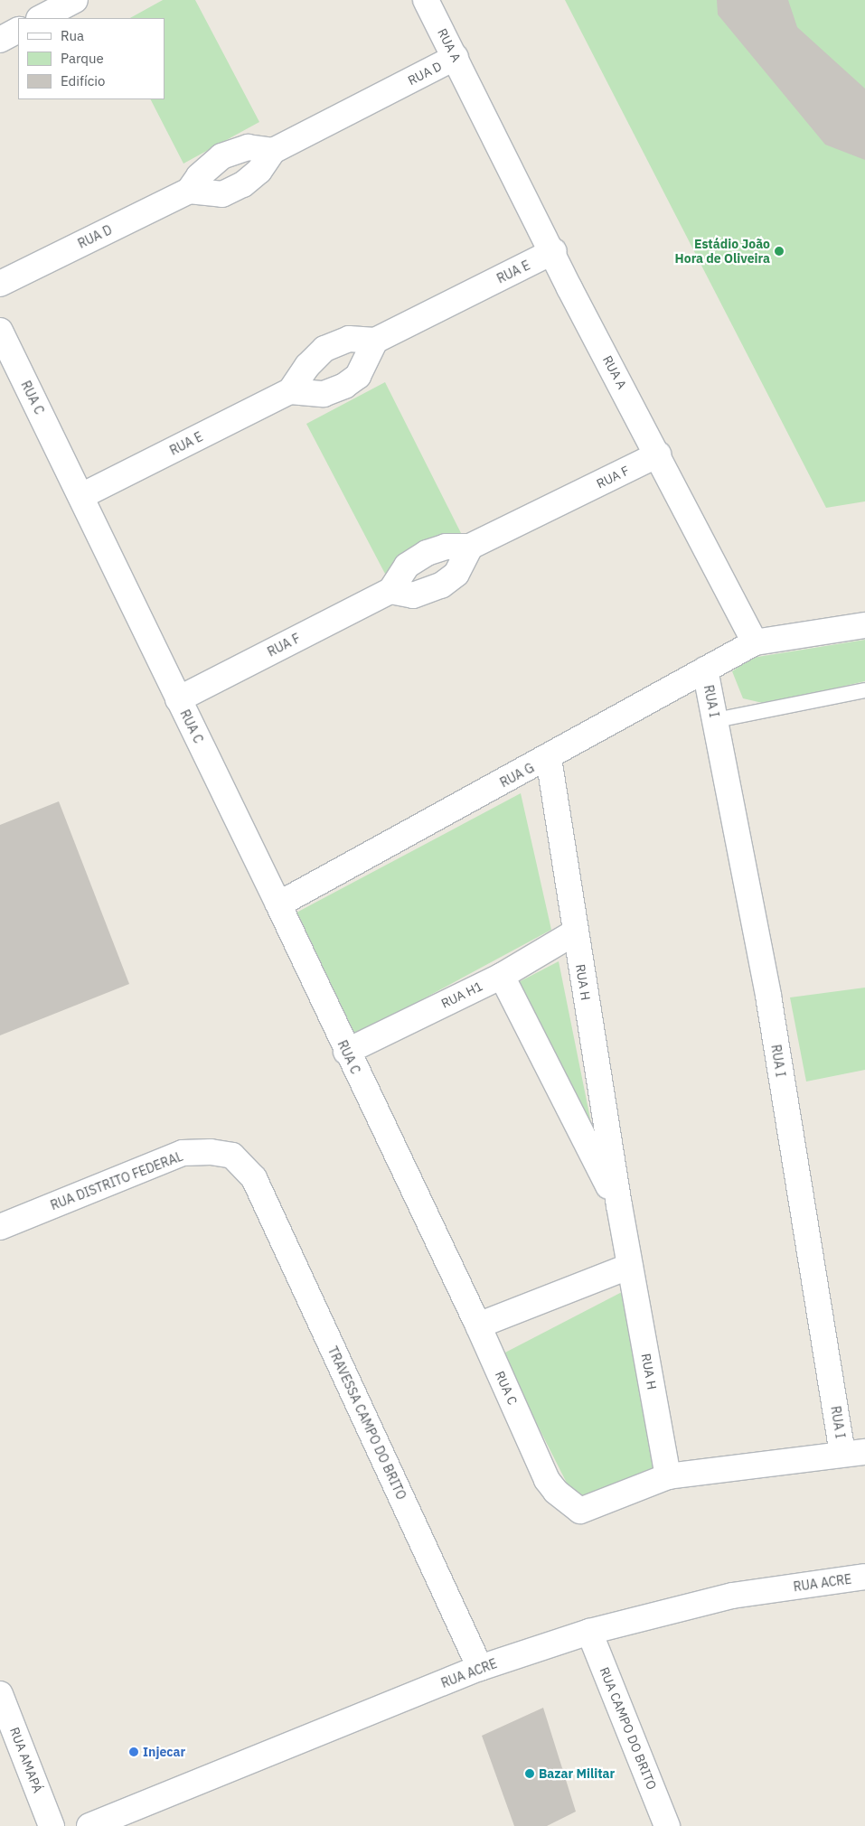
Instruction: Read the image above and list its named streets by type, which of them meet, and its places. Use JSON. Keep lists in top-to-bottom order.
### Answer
{
  "streets": {
    "street": [
      "RUA A",
      "RUA D",
      "RUA E",
      "RUA C",
      "RUA F",
      "RUA I",
      "RUA G",
      "RUA H",
      "RUA H1",
      "RUA DISTRITO FEDERAL",
      "TRAVESSA CAMPO DO BRITO",
      "RUA ACRE",
      "RUA CAMPO DO BRITO",
      "RUA AMAPÁ"
    ]
  },
  "crossings": [
    ["RUA A", "RUA D"],
    ["RUA A", "RUA E"],
    ["RUA A", "RUA F"],
    ["RUA A", "RUA G"],
    ["RUA E", "RUA C"],
    ["RUA C", "RUA F"],
    ["RUA C", "RUA I"],
    ["RUA C", "RUA G"],
    ["RUA C", "RUA H"],
    ["RUA C", "RUA H1"],
    ["RUA I", "RUA G"],
    ["RUA G", "RUA H"],
    ["RUA H", "RUA H1"],
    ["RUA DISTRITO FEDERAL", "TRAVESSA CAMPO DO BRITO"],
    ["TRAVESSA CAMPO DO BRITO", "RUA ACRE"],
    ["RUA ACRE", "RUA CAMPO DO BRITO"]
  ],
  "places": ["Estádio João Hora de Oliveira", "Injecar", "Bazar Militar"],
  "legend": ["Rua", "Parque", "Edifício"]
}
